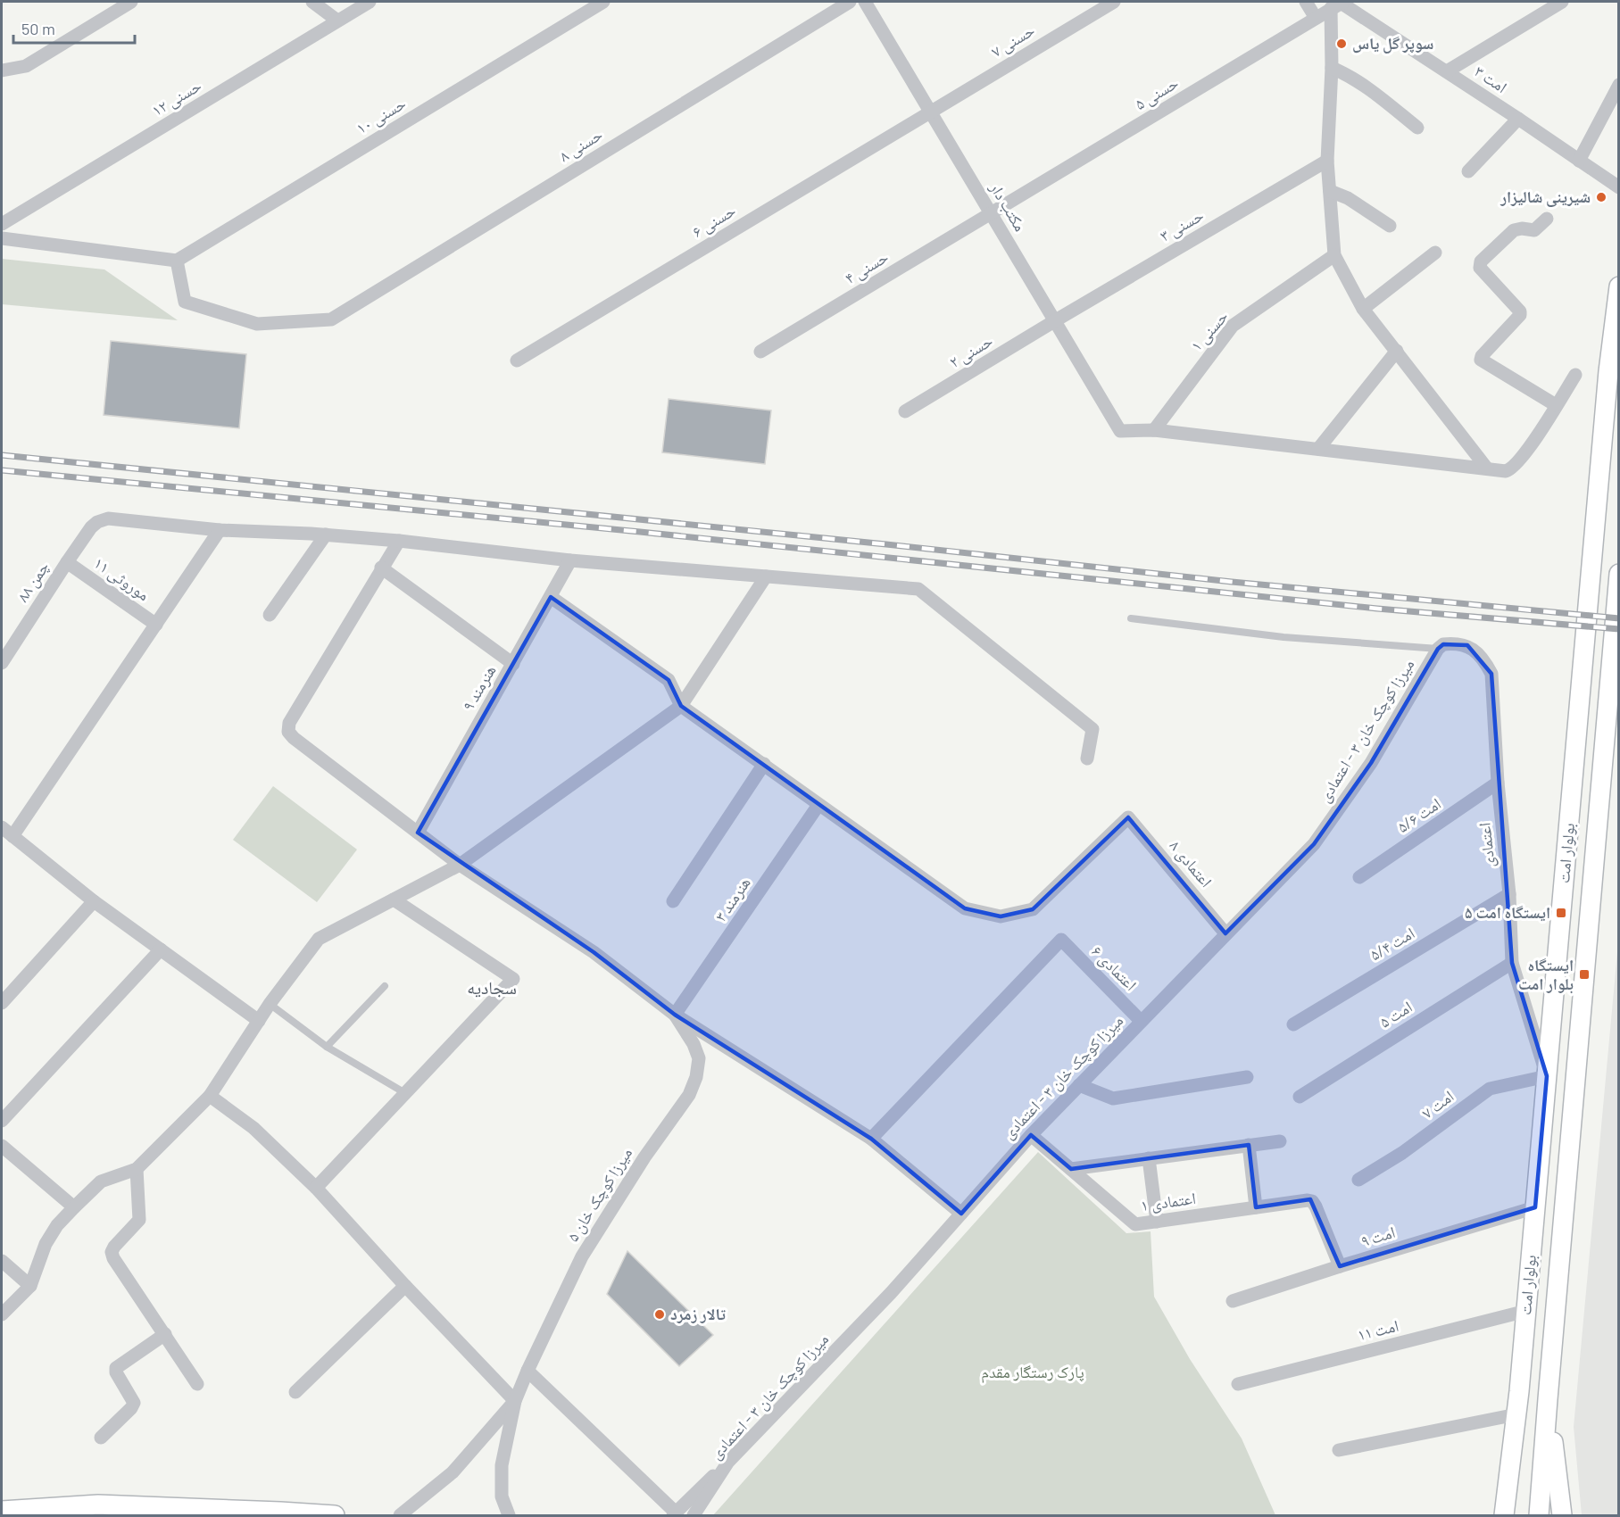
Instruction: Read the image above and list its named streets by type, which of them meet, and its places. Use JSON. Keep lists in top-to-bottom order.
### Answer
{
  "streets": {
    "main road": ["بولوار امت"],
    "street": [
      "حسنی ۷",
      "امت ۳",
      "حسنی ۵",
      "حسنی ۱۲",
      "حسنی ۱۰",
      "حسنی ۸",
      "مکتب دار",
      "حسنی ۶",
      "حسنی ۳",
      "حسنی ۴",
      "حسنی ۱",
      "حسنی ۲",
      "موروثی ۱۱",
      "چمن ۸۸",
      "هنرمند ۹",
      "میرزا کوچک خان ۳ - اعتمادی",
      "امت ۵/۶",
      "اعتمادی",
      "اعتمادی ۸",
      "هنرمند ۳",
      "امت ۵/۴",
      "اعتمادی ۶",
      "امت ۵",
      "امت ۷",
      "میرزا کوچک خان ۵",
      "اعتمادی ۱",
      "امت ۹",
      "امت ۱۱"
    ]
  },
  "crossings": [
    ["حسنی ۷", "مکتب دار"],
    ["حسنی ۷", "حسنی ۶"],
    ["امت ۳", "حسنی ۵"],
    ["حسنی ۵", "مکتب دار"],
    ["حسنی ۵", "حسنی ۴"],
    ["حسنی ۱۰", "حسنی ۸"],
    ["مکتب دار", "حسنی ۶"],
    ["مکتب دار", "حسنی ۳"],
    ["مکتب دار", "حسنی ۴"],
    ["مکتب دار", "حسنی ۱"],
    ["مکتب دار", "حسنی ۲"],
    ["حسنی ۳", "حسنی ۲"],
    ["موروثی ۱۱", "چمن ۸۸"],
    ["میرزا کوچک خان ۳ - اعتمادی", "اعتمادی"],
    ["میرزا کوچک خان ۳ - اعتمادی", "اعتمادی ۸"],
    ["میرزا کوچک خان ۳ - اعتمادی", "اعتمادی ۶"],
    ["میرزا کوچک خان ۳ - اعتمادی", "اعتمادی ۱"],
    ["امت ۵/۶", "اعتمادی"],
    ["اعتمادی", "بولوار امت"],
    ["اعتمادی", "امت ۵/۴"],
    ["اعتمادی", "امت ۵"],
    ["اعتمادی", "امت ۷"],
    ["بولوار امت", "امت ۷"],
    ["بولوار امت", "امت ۹"],
    ["بولوار امت", "امت ۱۱"],
    ["اعتمادی ۸", "هنرمند ۳"],
    ["هنرمند ۳", "میرزا کوچک خان ۵"],
    ["اعتمادی ۱", "امت ۹"]
  ],
  "districts": ["سجادیه"],
  "parks": ["پارک رستگار مقدم"],
  "places": {
    "other": ["سوپر گل یاس", "شیرینی شالیزار", "تالار زمرد"],
    "transit": ["ایستگاه امت ۵", "ایستگاه بلوار امت"]
  },
  "scale_bar": "50 m"
}
